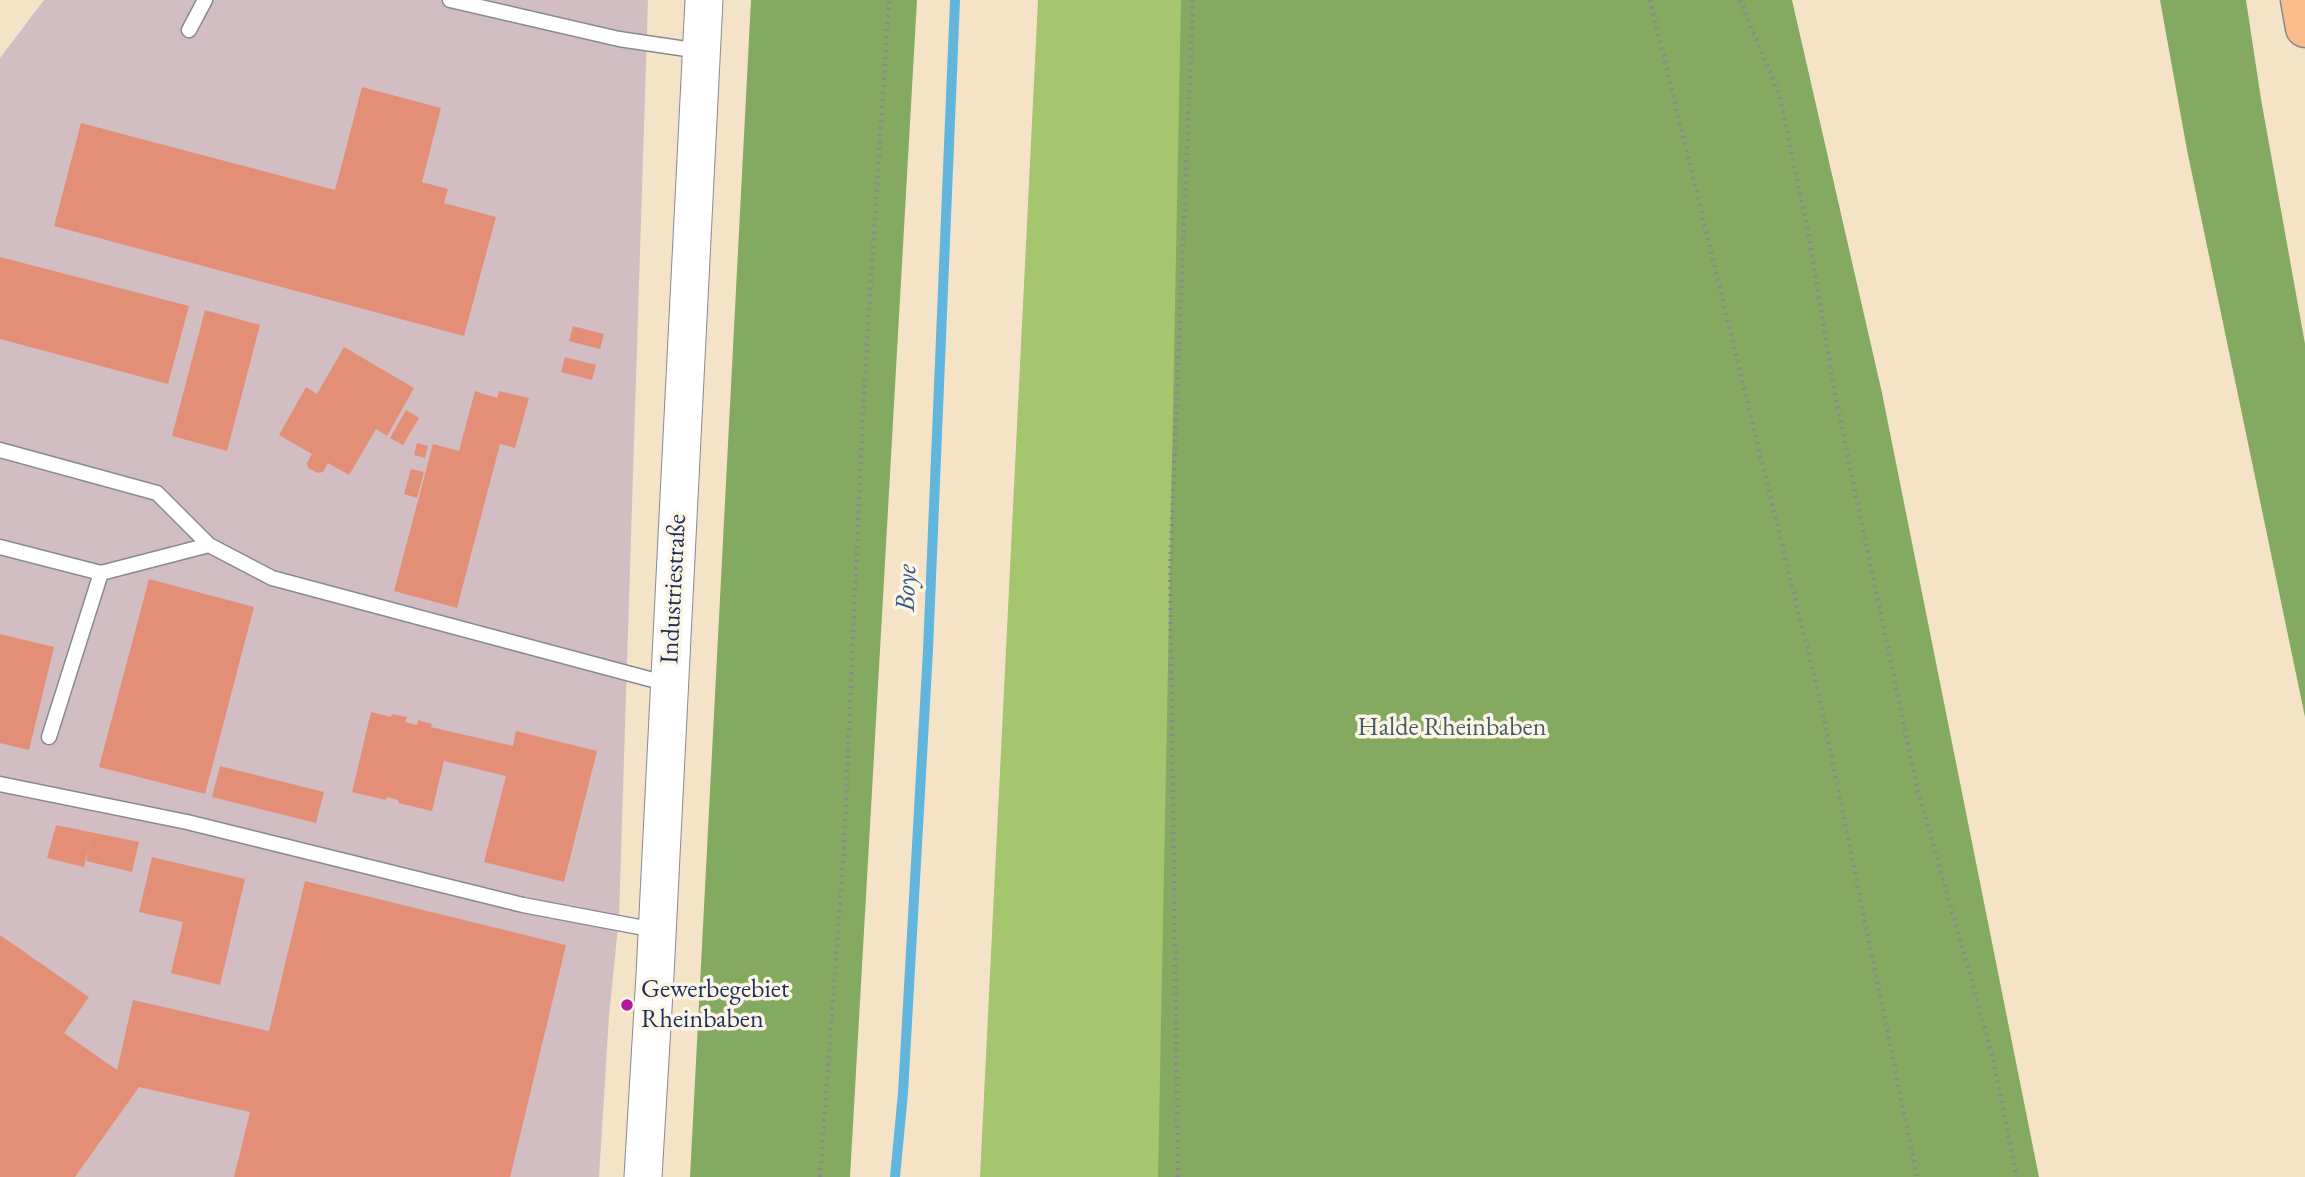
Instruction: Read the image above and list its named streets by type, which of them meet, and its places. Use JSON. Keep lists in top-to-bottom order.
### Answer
{
  "streets": {
    "street": ["Industriestraße"]
  },
  "water": ["Boye"],
  "parks": ["Halde Rheinbaben"],
  "places": ["Gewerbegebiet Rheinbaben"]
}
